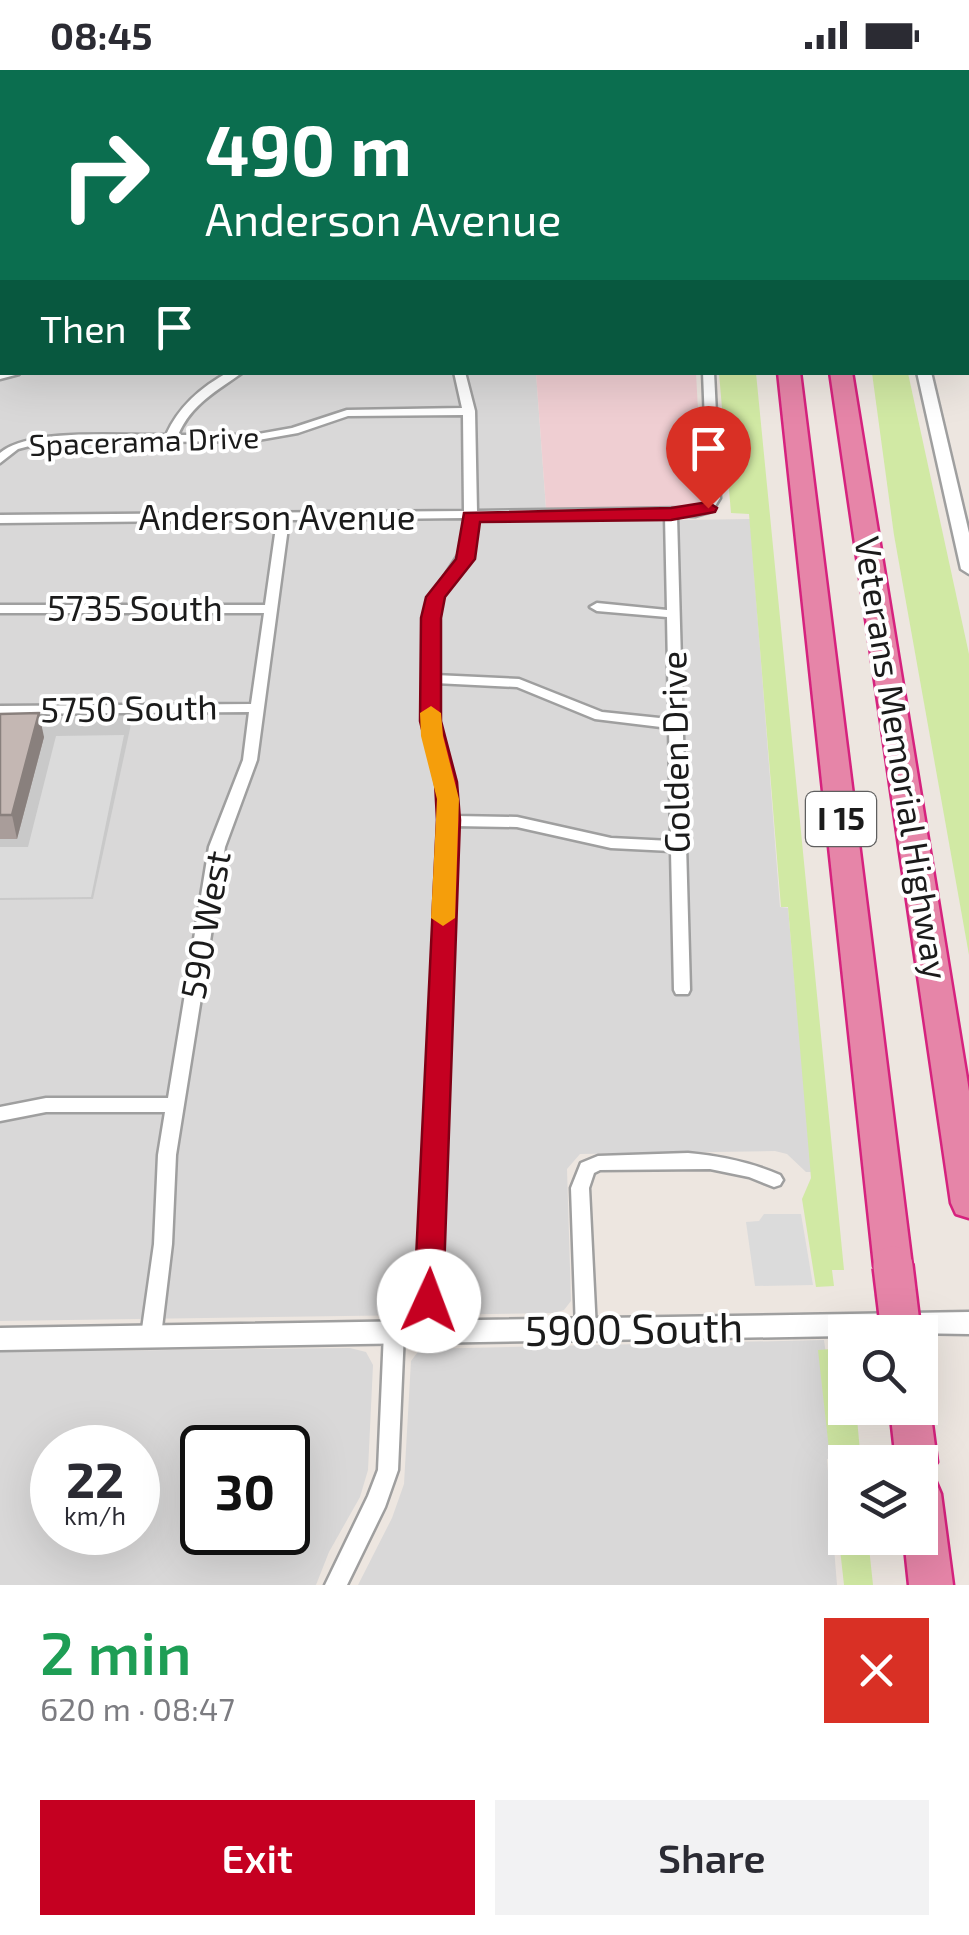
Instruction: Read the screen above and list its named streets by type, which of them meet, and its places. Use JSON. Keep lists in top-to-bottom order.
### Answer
{
  "streets": {
    "highway": ["Veterans Memorial Highway", "I 15"],
    "street": [
      "Spacerama Drive",
      "Anderson Avenue",
      "5735 South",
      "5750 South",
      "Golden Drive",
      "590 West",
      "5900 South"
    ]
  },
  "crossings": [
    ["Anderson Avenue", "Golden Drive"],
    ["Anderson Avenue", "590 West"],
    ["5735 South", "590 West"],
    ["5750 South", "590 West"],
    ["590 West", "5900 South"]
  ],
  "page": {
    "status": "08:45",
    "turn": ["490 m", "Anderson Avenue"],
    "then": "Then",
    "speed": "22 km/h",
    "limit": "30",
    "heading": ["2 min", "620 m · 08:47"],
    "buttons": ["Exit", "Share"]
  }
}
